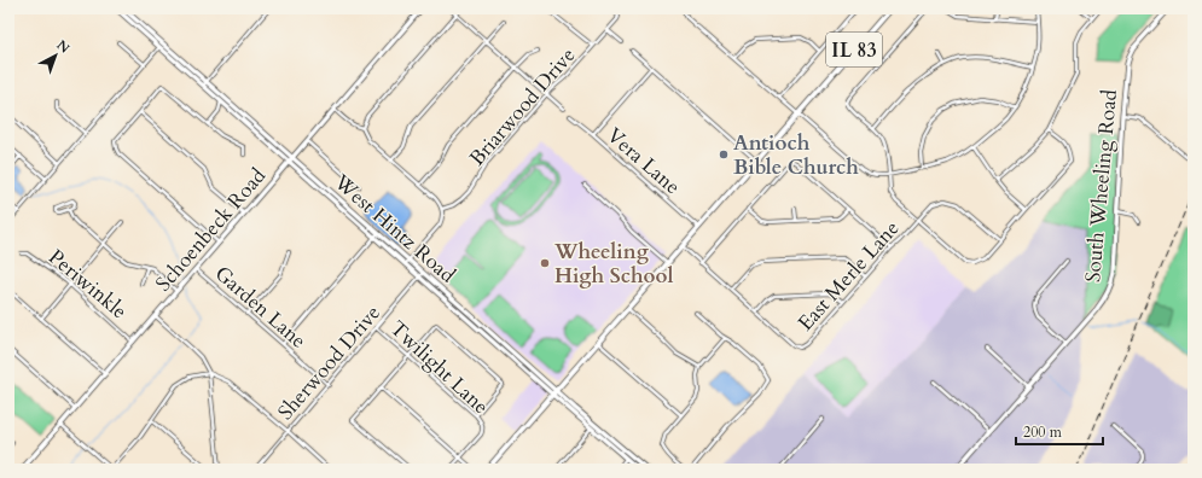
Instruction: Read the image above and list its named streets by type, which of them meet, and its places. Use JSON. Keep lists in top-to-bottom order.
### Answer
{
  "streets": {
    "main road": [
      "IL 83",
      "South Wheeling Road",
      "West Hintz Road",
      "Schoenbeck Road"
    ],
    "street": [
      "Briarwood Drive",
      "Vera Lane",
      "East Merle Lane",
      "Periwinkle",
      "Garden Lane",
      "Sherwood Drive",
      "Twilight Lane"
    ]
  },
  "crossings": [
    ["IL 83", "Vera Lane"],
    ["IL 83", "West Hintz Road"],
    ["West Hintz Road", "Schoenbeck Road"],
    ["West Hintz Road", "Sherwood Drive"],
    ["Schoenbeck Road", "Periwinkle"],
    ["Schoenbeck Road", "Garden Lane"],
    ["Garden Lane", "Sherwood Drive"],
    ["Sherwood Drive", "Twilight Lane"]
  ],
  "places": ["Antioch Bible Church", "Wheeling High School"],
  "scale_bar": "200 m",
  "north": "top right"
}
